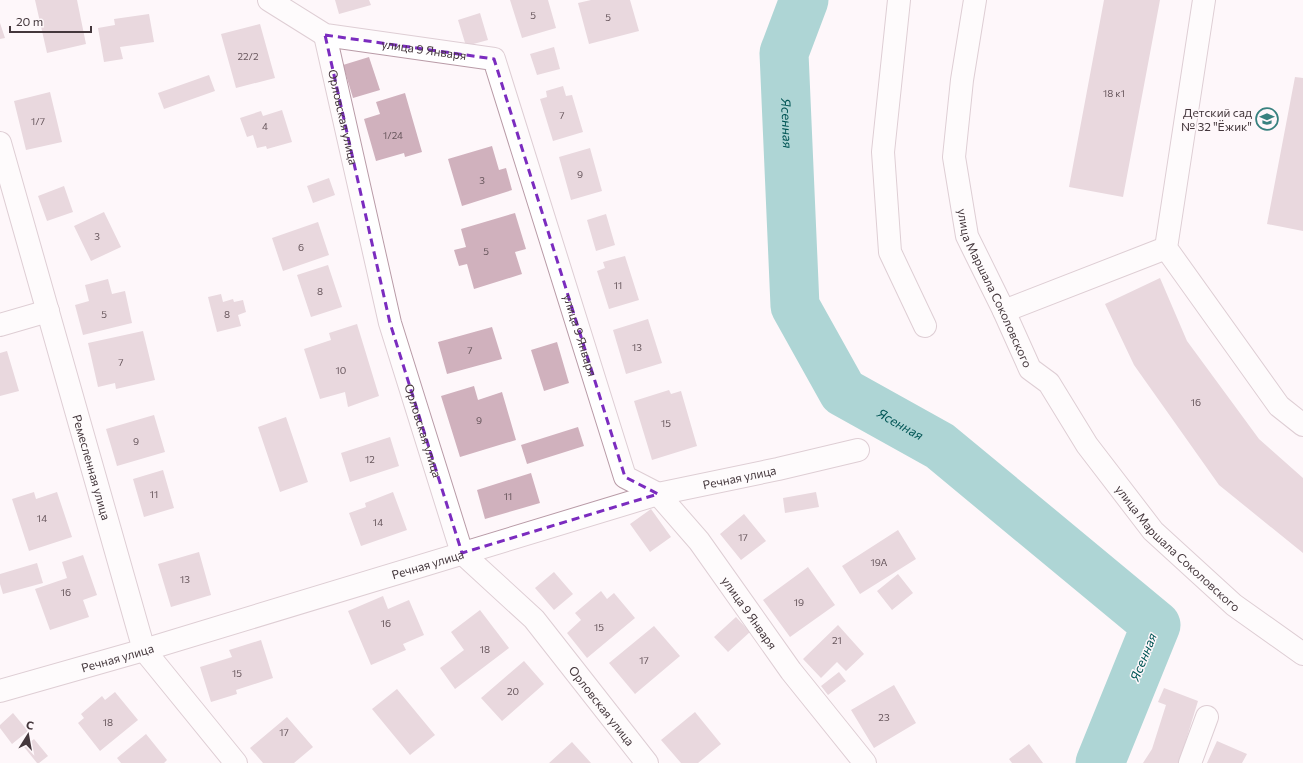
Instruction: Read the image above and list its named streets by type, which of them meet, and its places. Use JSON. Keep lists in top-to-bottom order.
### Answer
{
  "streets": {
    "street": [
      "улица 9 Января",
      "Орловская улица",
      "улица Маршала Соколовского",
      "Ремесленная улица",
      "Речная улица"
    ]
  },
  "crossings": [
    ["улица 9 Января", "Орловская улица"],
    ["улица 9 Января", "Речная улица"],
    ["Орловская улица", "Речная улица"],
    ["Ремесленная улица", "Речная улица"]
  ],
  "water": ["Ясенная"],
  "places": {
    "school or university": ["Детский сад № 32 \"Ёжик\""]
  },
  "house_numbers": [
    "5",
    "5",
    "22/2",
    "18 к1",
    "7",
    "1/7",
    "4",
    "1/24",
    "9",
    "3",
    "3",
    "6",
    "5",
    "11",
    "8",
    "5",
    "8",
    "13",
    "7",
    "7",
    "10",
    "16",
    "9",
    "15",
    "9",
    "12",
    "11",
    "11",
    "14",
    "14",
    "17",
    "19А",
    "13",
    "16",
    "19",
    "16",
    "15",
    "21",
    "18",
    "17",
    "15",
    "20",
    "23",
    "18",
    "17"
  ],
  "scale_bar": "20 m",
  "north": "top"
}
